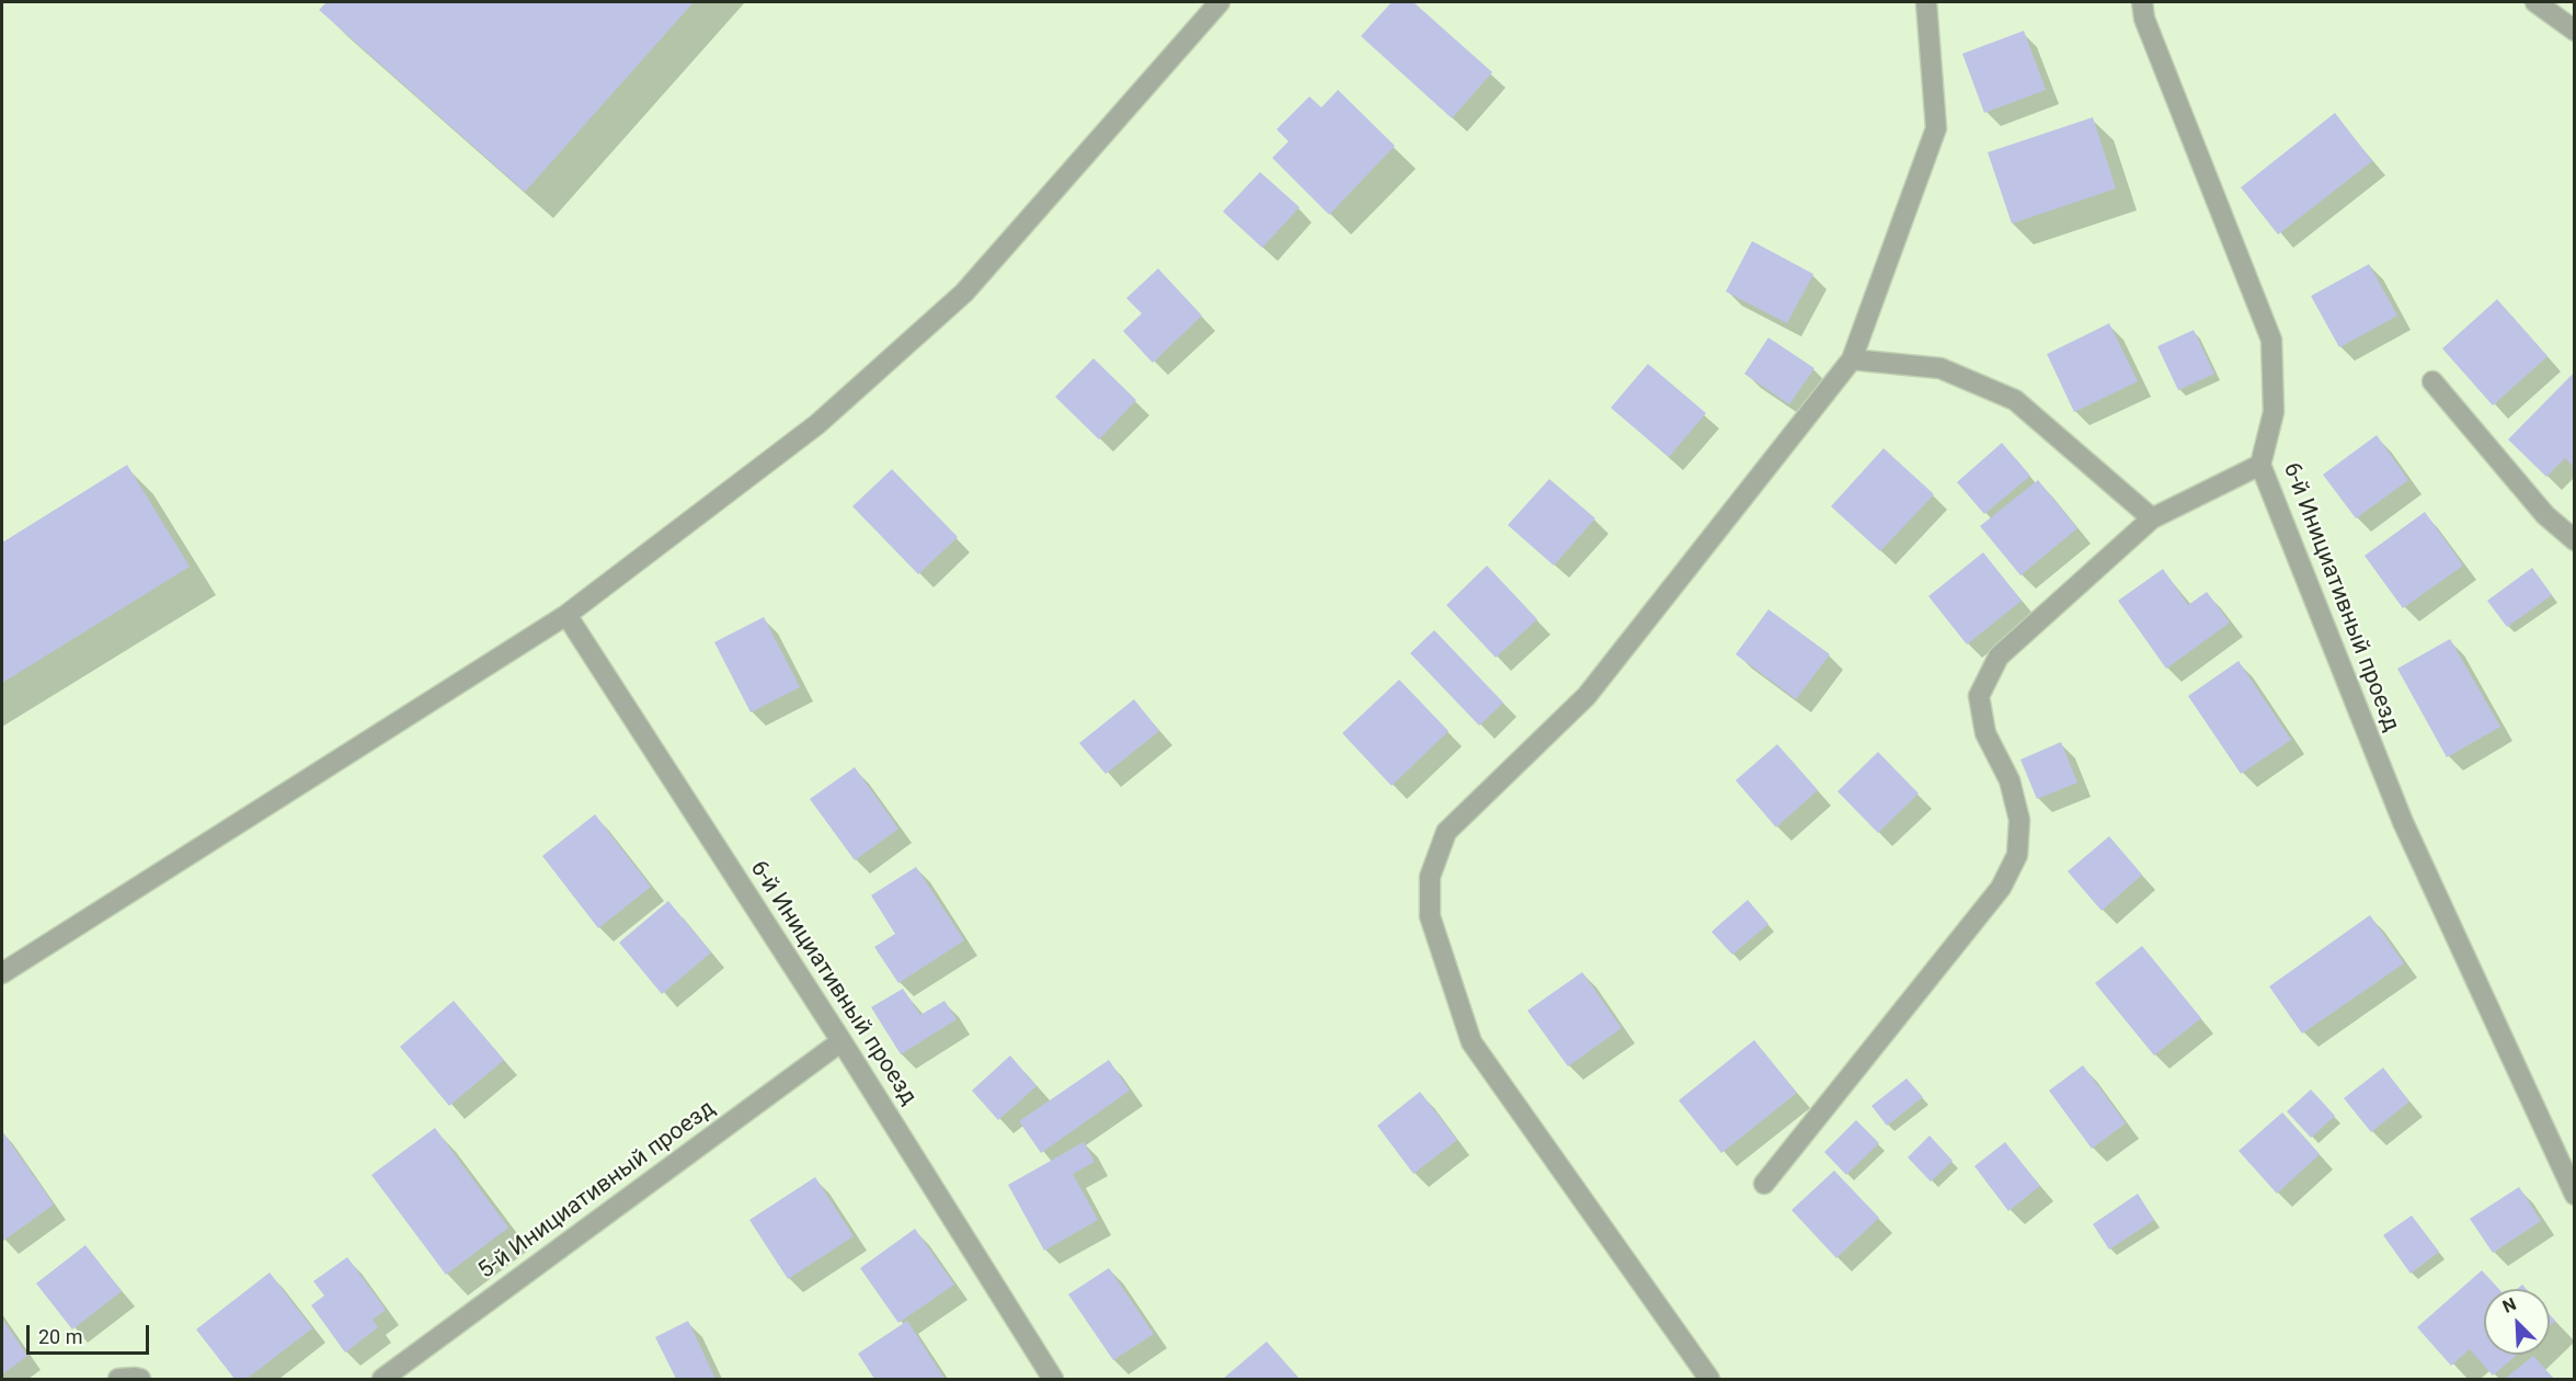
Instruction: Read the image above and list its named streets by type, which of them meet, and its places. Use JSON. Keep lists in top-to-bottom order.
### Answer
{
  "streets": {
    "street": ["6-й Инициативный проезд", "5-й Инициативный проезд"]
  },
  "crossings": [
    ["6-й Инициативный проезд", "5-й Инициативный проезд"]
  ],
  "scale_bar": "20 m",
  "north": "top left"
}
